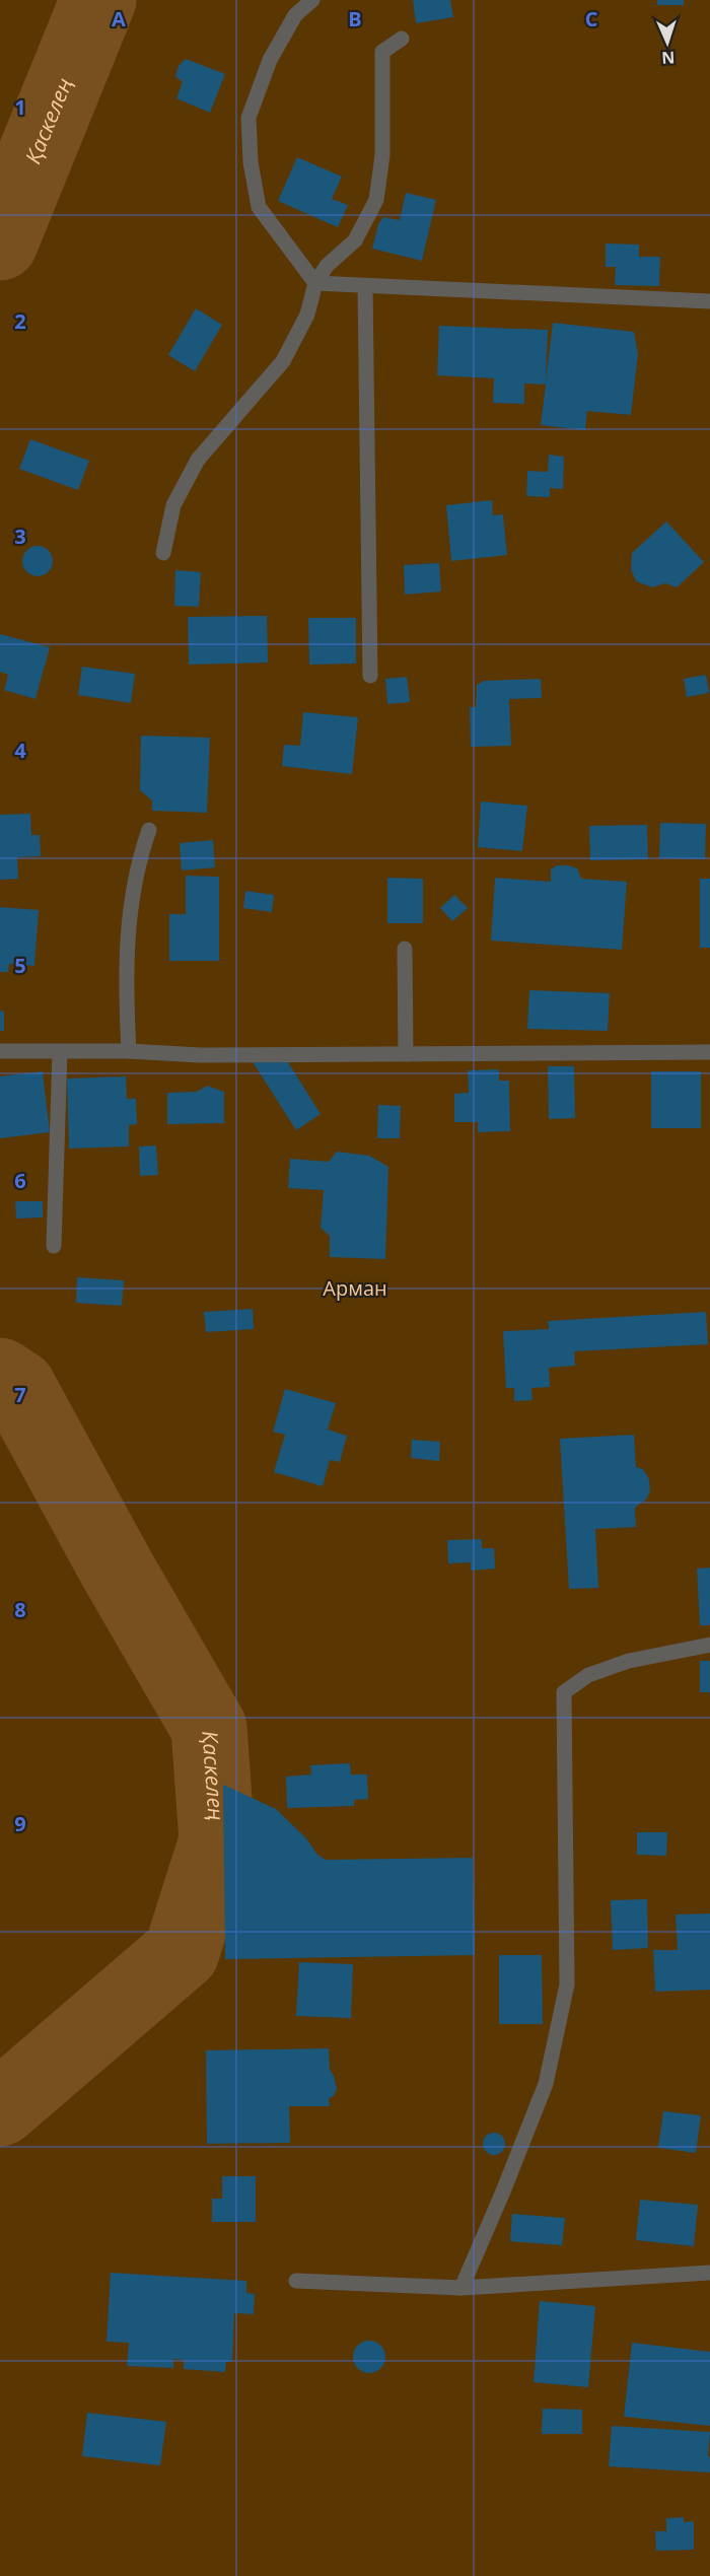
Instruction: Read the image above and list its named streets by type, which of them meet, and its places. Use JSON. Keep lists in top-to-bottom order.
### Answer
{
  "water": ["Қаскелең"],
  "parks": ["Арман"],
  "north": "bottom",
  "grid": {
    "columns": ["A", "B", "C"],
    "rows": [
      "1",
      "2",
      "3",
      "4",
      "5",
      "6",
      "7",
      "8",
      "9"
    ]
  }
}
